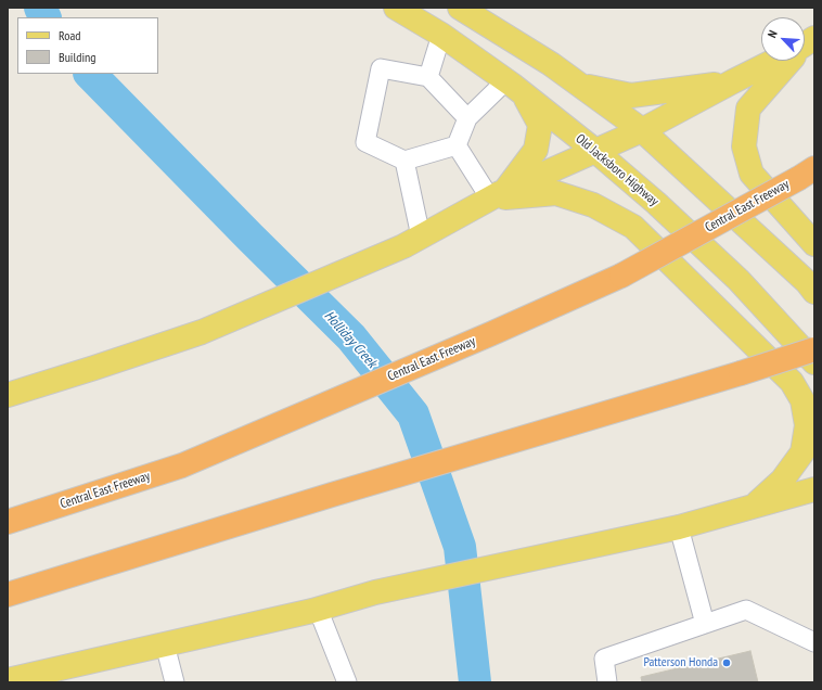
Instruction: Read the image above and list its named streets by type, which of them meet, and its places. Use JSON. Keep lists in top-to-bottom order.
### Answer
{
  "streets": {
    "highway": ["Central East Freeway"],
    "main road": ["Old Jacksboro Highway"]
  },
  "water": ["Holliday Creek"],
  "places": ["Patterson Honda"],
  "legend": ["Road", "Building"],
  "north": "top left"
}
